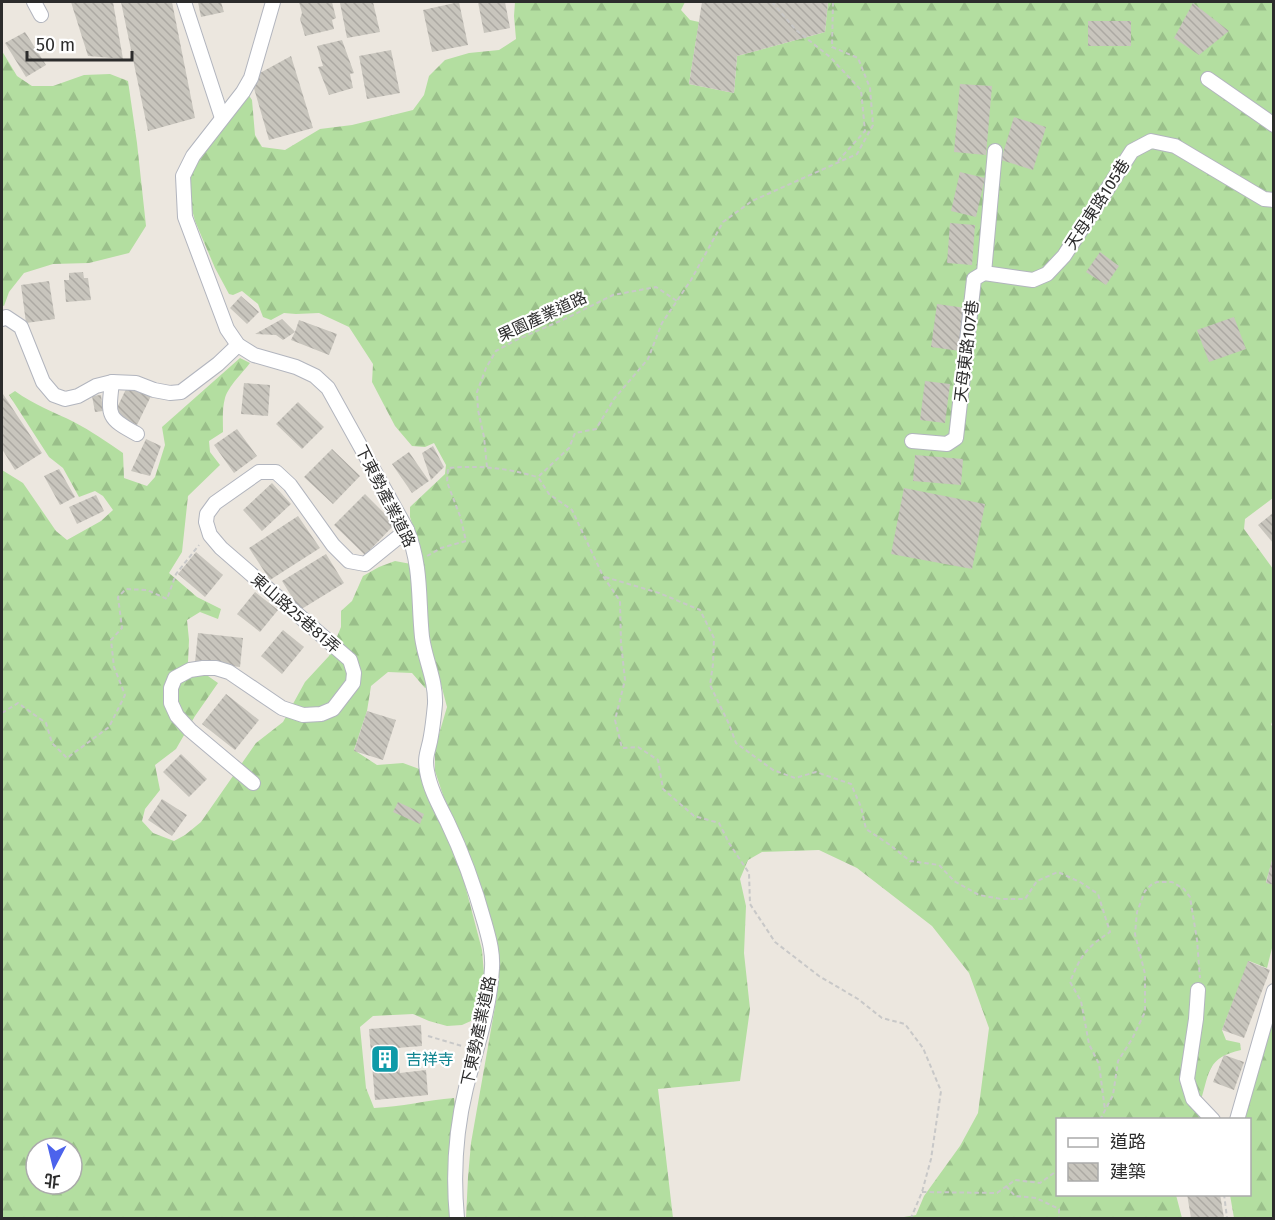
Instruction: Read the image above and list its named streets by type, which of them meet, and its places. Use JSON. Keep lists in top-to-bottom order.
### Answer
{
  "streets": {
    "street": [
      "天母東路105巷",
      "天母東路107巷",
      "下東勢產業道路",
      "東山路25巷81弄"
    ],
    "path": ["果園產業道路"]
  },
  "crossings": [
    ["天母東路105巷", "天母東路107巷"]
  ],
  "places": {
    "building": ["吉祥寺"]
  },
  "legend": ["道路", "建築"],
  "scale_bar": "50 m",
  "north": "bottom"
}
